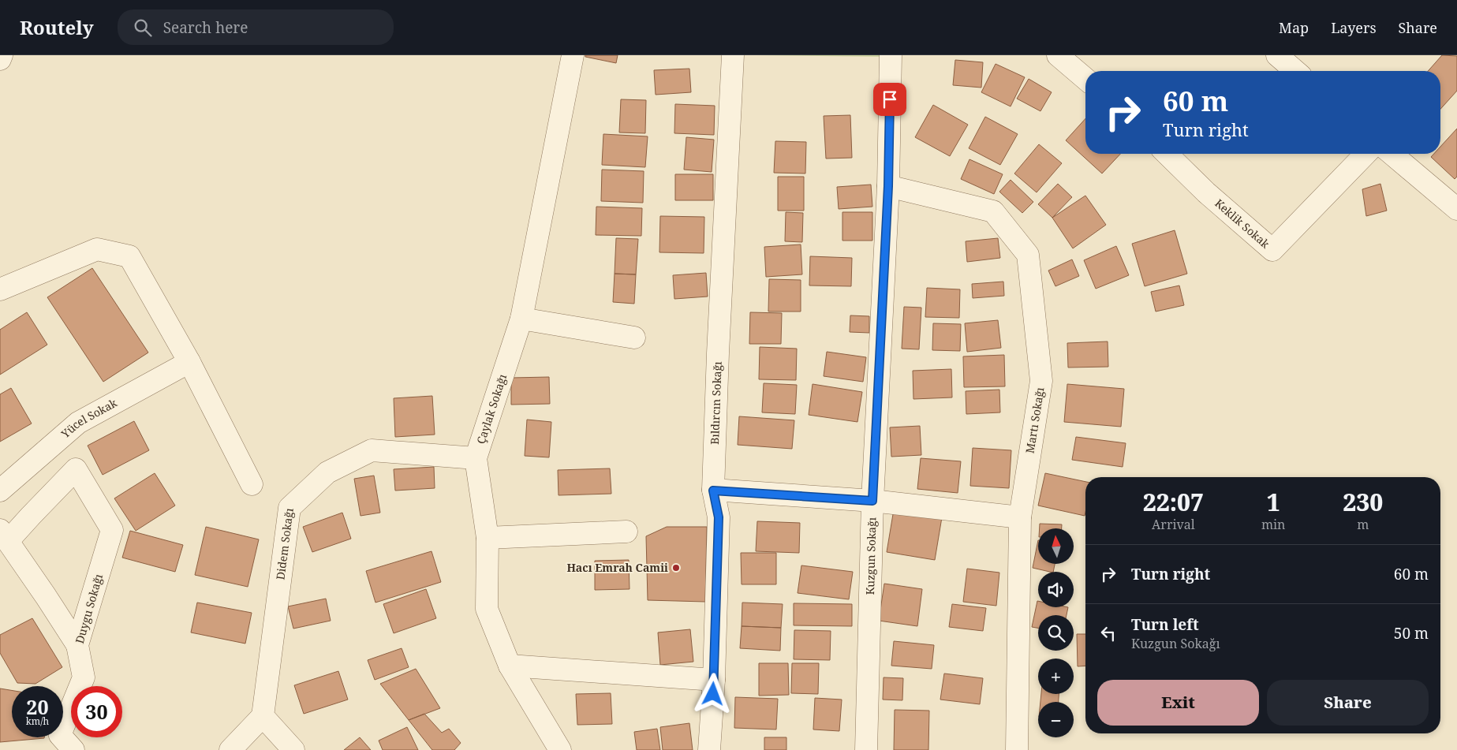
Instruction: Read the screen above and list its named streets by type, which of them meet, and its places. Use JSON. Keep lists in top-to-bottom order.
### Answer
{
  "streets": {
    "street": [
      "Keklik Sokak",
      "Bıldırcın Sokağı",
      "Çaylak Sokağı",
      "Yücel Sokak",
      "Martı Sokağı",
      "Didem Sokağı",
      "Kuzgun Sokağı",
      "Duygu Sokağı"
    ]
  },
  "crossings": [
    ["Çaylak Sokağı", "Didem Sokağı"],
    ["Martı Sokağı", "Kuzgun Sokağı"]
  ],
  "places": ["Hacı Emrah Camii"],
  "north": "top",
  "page": {
    "header": "Routely",
    "search": "Search here",
    "nav": ["Map", "Layers", "Share"],
    "turn": ["60 m", "Turn right"],
    "eta": [
      "22:07",
      "Arrival",
      "1",
      "min",
      "230",
      "m"
    ],
    "map_buttons": ["+", "−"],
    "list": [
      {
        "name": "Turn right",
        "value": "60 m"
      },
      {
        "name": "Turn left",
        "note": "Kuzgun Sokağı",
        "value": "50 m"
      }
    ],
    "buttons": ["Exit", "Share"],
    "speed": "20 km/h",
    "limit": "30"
  }
}
